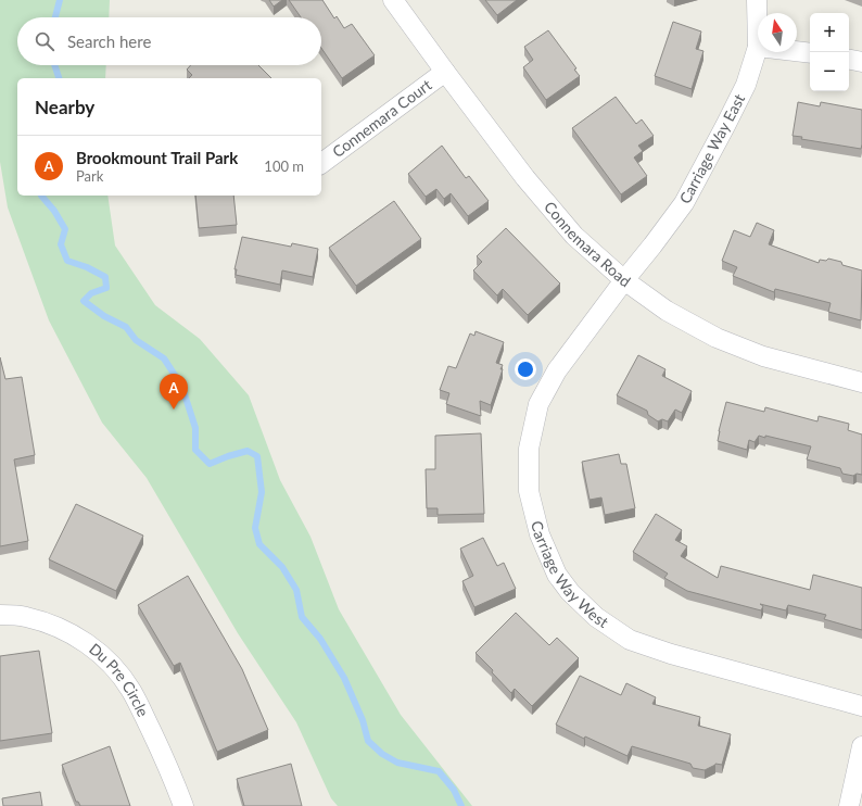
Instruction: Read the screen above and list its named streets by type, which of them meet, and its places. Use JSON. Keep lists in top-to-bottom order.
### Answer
{
  "streets": {
    "street": [
      "Connemara Court",
      "Carriage Way East",
      "Connemara Road",
      "Carriage Way West",
      "Du Pre Circle"
    ]
  },
  "crossings": [
    ["Connemara Court", "Connemara Road"],
    ["Carriage Way East", "Connemara Road"],
    ["Carriage Way East", "Carriage Way West"],
    ["Connemara Road", "Carriage Way West"]
  ],
  "north": "top",
  "page": {
    "map_buttons": ["+", "−"],
    "search": "Search here",
    "heading": "Nearby",
    "list": [
      {
        "mark": "A",
        "name": "Brookmount Trail Park",
        "note": "Park",
        "value": "100 m"
      }
    ],
    "pins": "A"
  }
}
